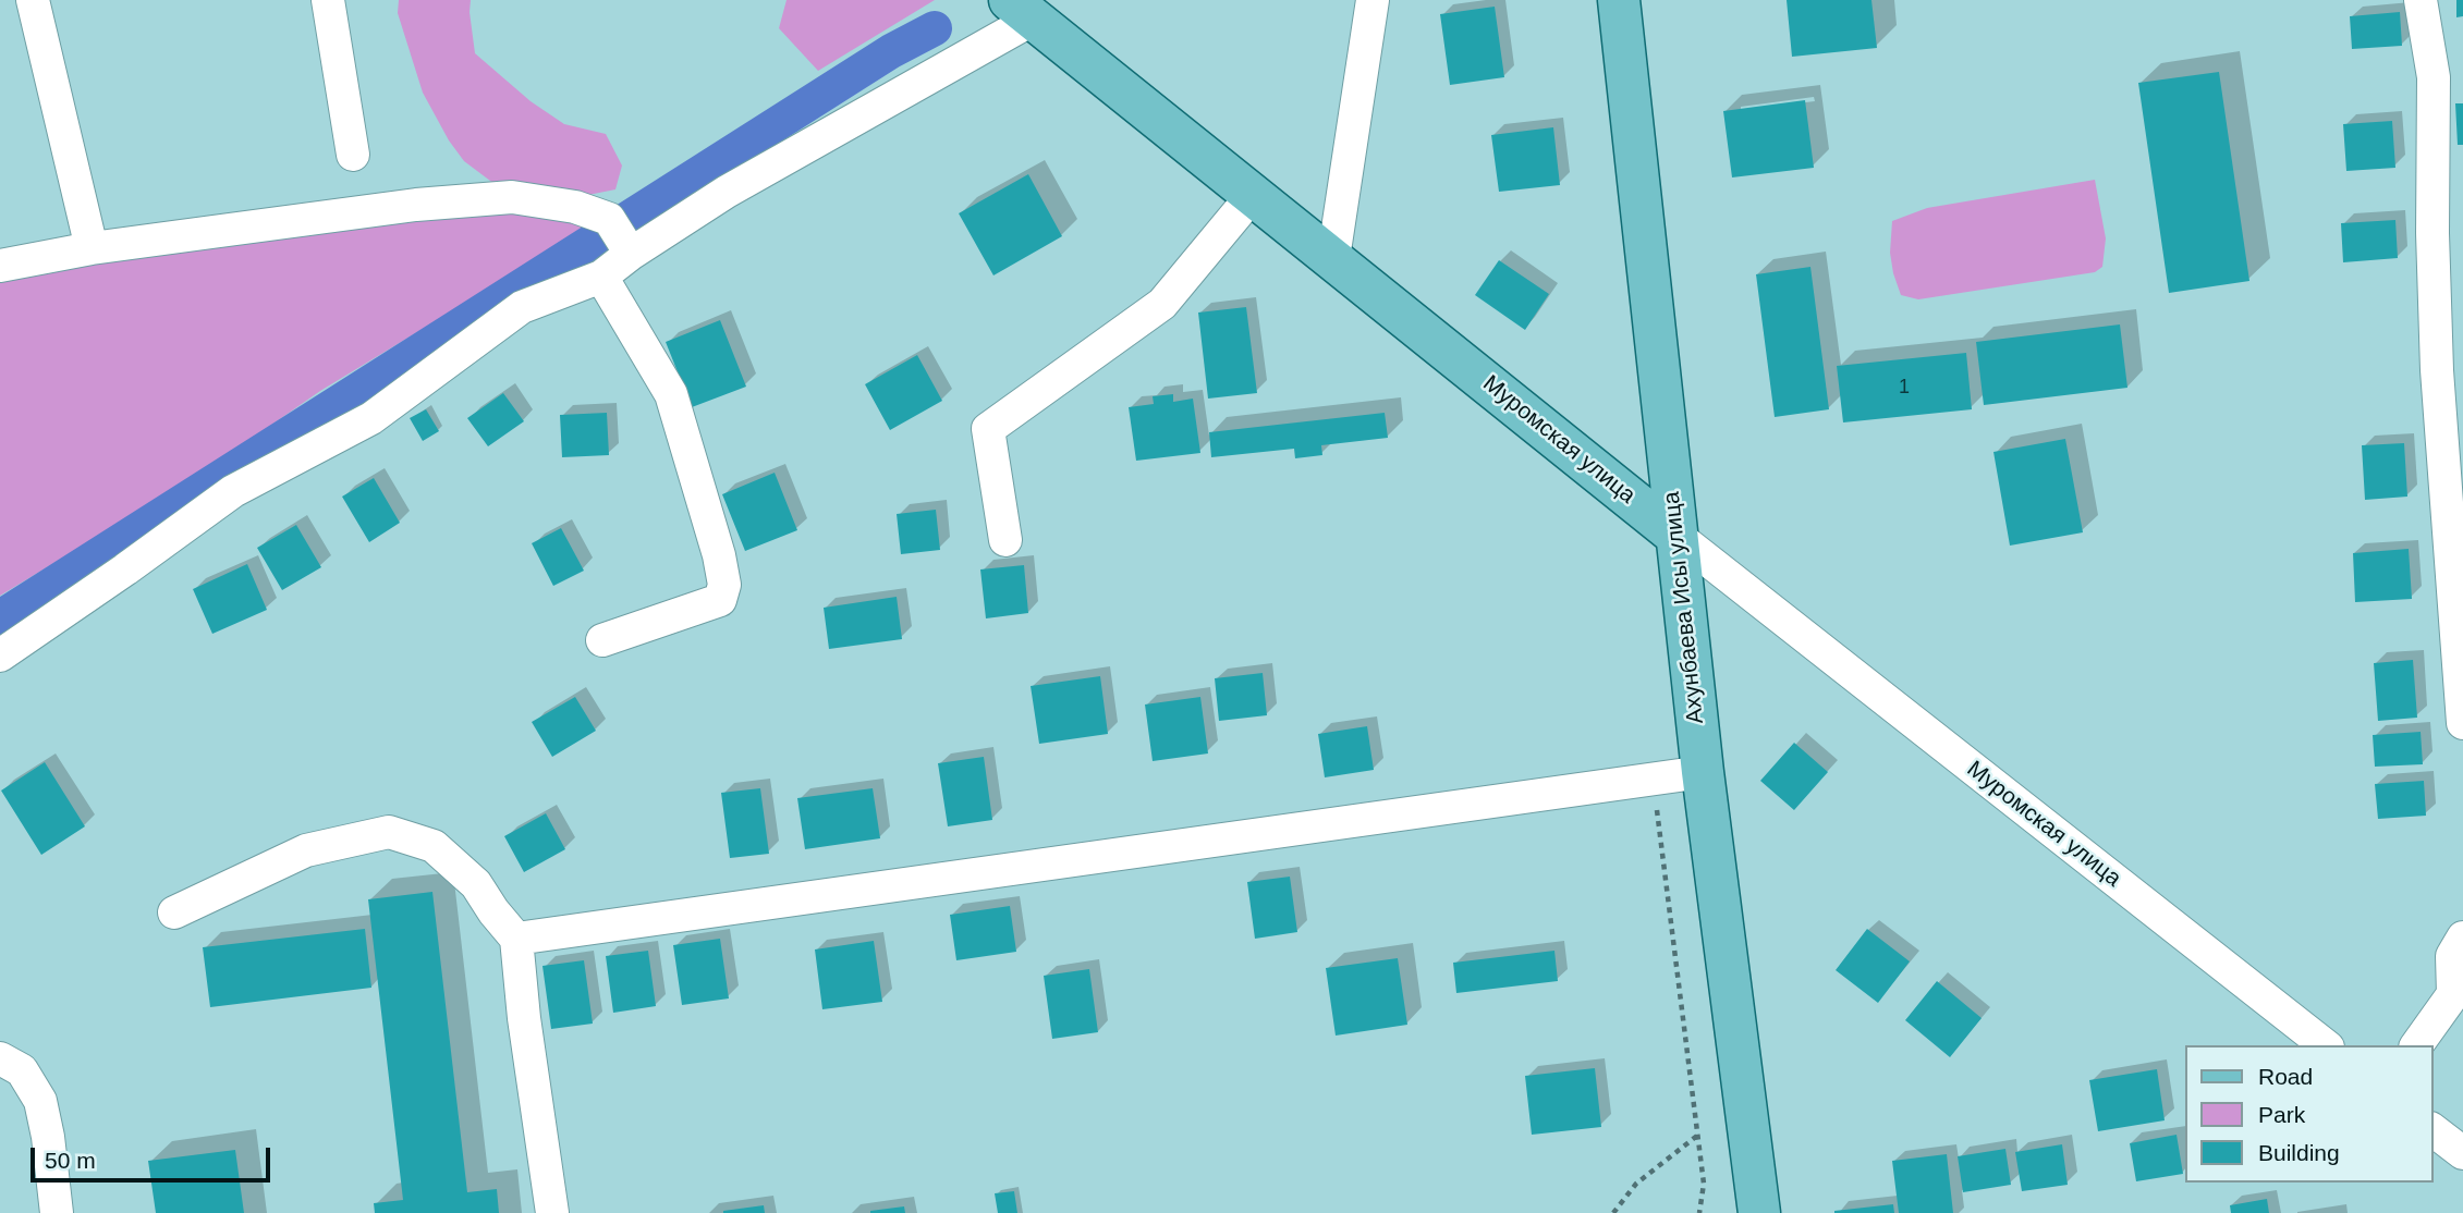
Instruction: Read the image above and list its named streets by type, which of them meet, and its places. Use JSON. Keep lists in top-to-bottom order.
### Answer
{
  "streets": {
    "main road": ["Муромская улица", "Ахунбаева Исы улица"]
  },
  "crossings": [
    ["Муромская улица", "Ахунбаева Исы улица"]
  ],
  "house_numbers": ["1"],
  "legend": ["Road", "Park", "Building"],
  "scale_bar": "50 m"
}
